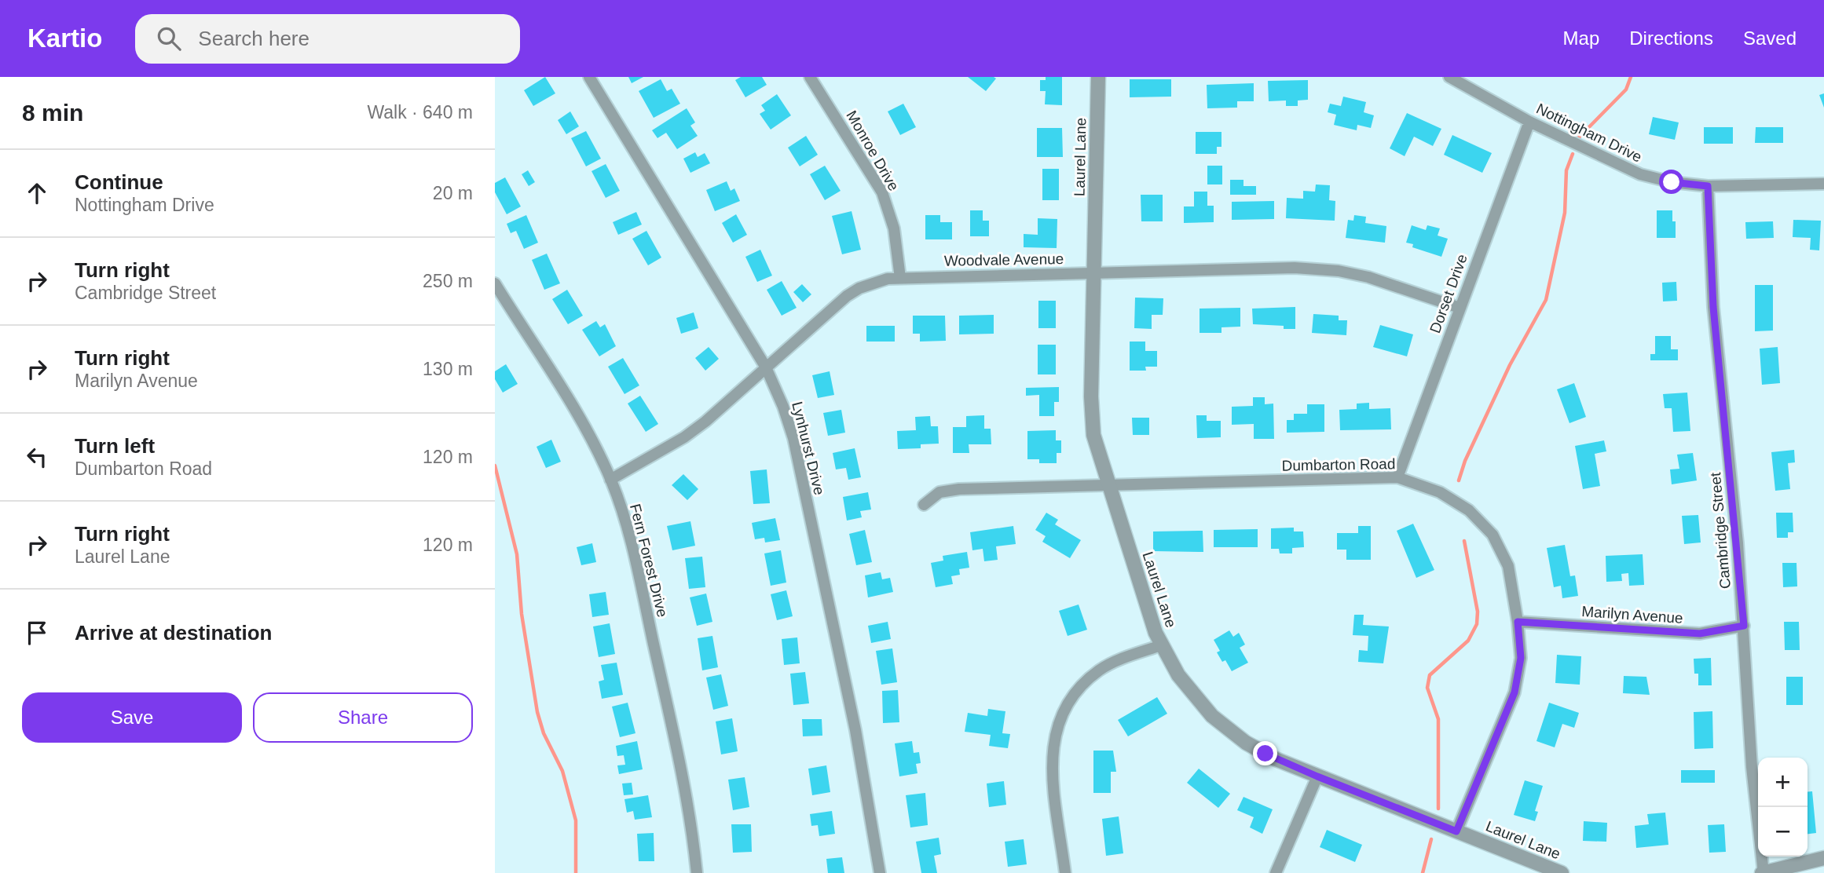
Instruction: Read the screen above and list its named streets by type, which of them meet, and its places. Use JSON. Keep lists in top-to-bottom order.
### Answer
{
  "streets": {
    "street": [
      "Nottingham Drive",
      "Monroe Drive",
      "Laurel Lane",
      "Woodvale Avenue",
      "Dorset Drive",
      "Lynhurst Drive",
      "Dumbarton Road",
      "Cambridge Street",
      "Fern Forest Drive",
      "Marilyn Avenue"
    ]
  },
  "crossings": [
    ["Nottingham Drive", "Dorset Drive"],
    ["Nottingham Drive", "Cambridge Street"],
    ["Monroe Drive", "Woodvale Avenue"],
    ["Laurel Lane", "Woodvale Avenue"],
    ["Laurel Lane", "Dumbarton Road"],
    ["Woodvale Avenue", "Dorset Drive"],
    ["Woodvale Avenue", "Lynhurst Drive"],
    ["Woodvale Avenue", "Fern Forest Drive"],
    ["Dorset Drive", "Dumbarton Road"],
    ["Dumbarton Road", "Marilyn Avenue"],
    ["Cambridge Street", "Marilyn Avenue"]
  ],
  "page": {
    "header": "Kartio",
    "search": "Search here",
    "nav": ["Map", "Directions", "Saved"],
    "heading": ["8 min", "Walk · 640 m"],
    "list": [
      ["Continue", "Nottingham Drive", "20 m"],
      ["Turn right", "Cambridge Street", "250 m"],
      ["Turn right", "Marilyn Avenue", "130 m"],
      ["Turn left", "Dumbarton Road", "120 m"],
      ["Turn right", "Laurel Lane", "120 m"],
      "Arrive at destination"
    ],
    "buttons": ["Save", "Share"],
    "map_buttons": ["+", "−"]
  }
}
